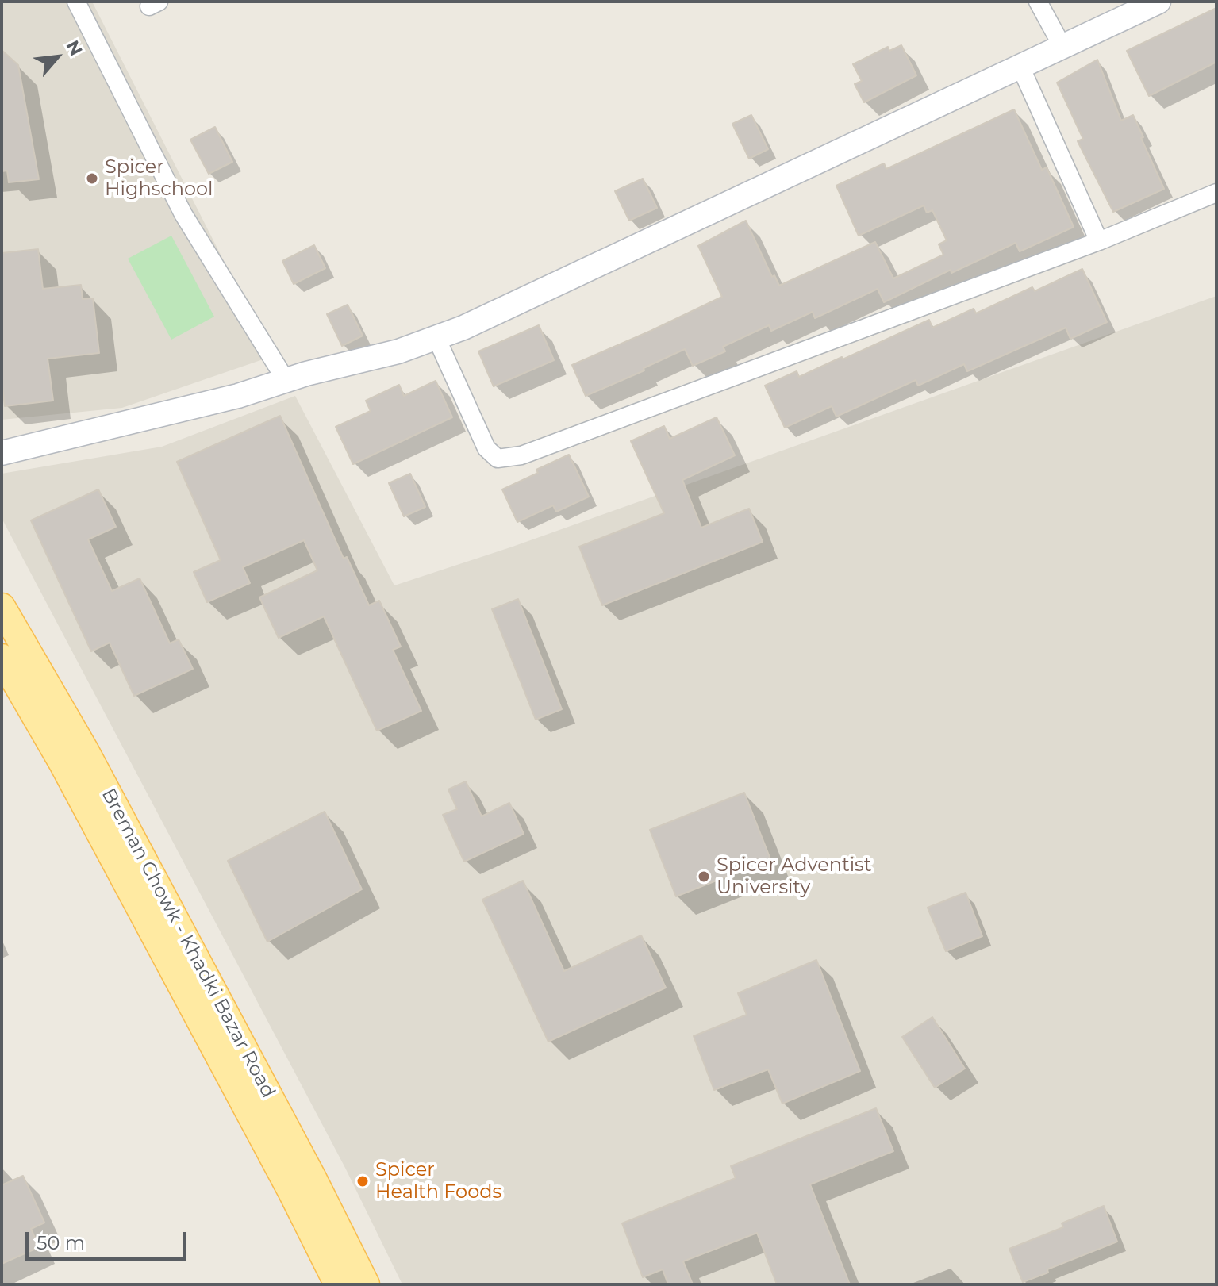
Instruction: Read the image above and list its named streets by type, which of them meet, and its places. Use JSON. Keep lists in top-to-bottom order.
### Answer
{
  "streets": {
    "main road": ["Breman Chowk - Khadki Bazar Road"]
  },
  "places": ["Spicer Highschool", "Spicer Adventist University", "Spicer Health Foods"],
  "scale_bar": "50 m",
  "north": "top right"
}
